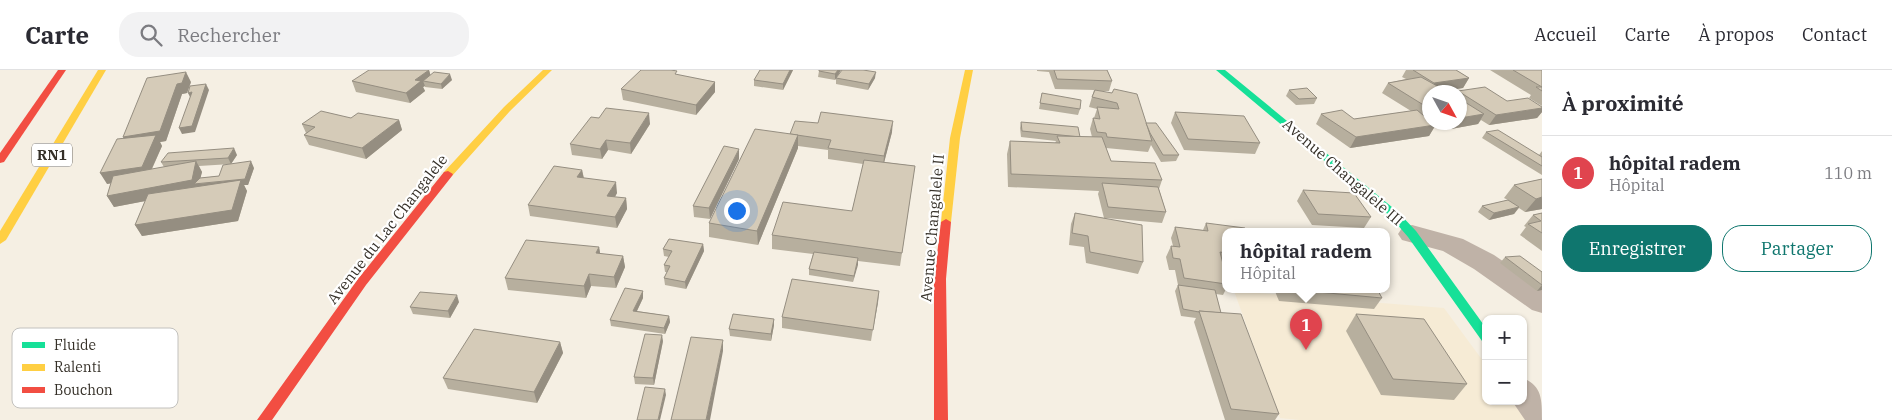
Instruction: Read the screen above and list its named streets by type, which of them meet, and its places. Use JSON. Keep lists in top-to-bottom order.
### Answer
{
  "streets": {
    "main road": [
      "RN1",
      "Avenue Changalele III",
      "Avenue Changalele II",
      "Avenue du Lac Changalele"
    ]
  },
  "legend": ["Fluide", "Ralenti", "Bouchon"],
  "north": "bottom right",
  "page": {
    "header": "Carte",
    "search": "Rechercher",
    "nav": [
      "Accueil",
      "Carte",
      "À propos",
      "Contact"
    ],
    "heading": "À proximité",
    "list": [
      {
        "mark": "1",
        "name": "hôpital radem",
        "note": "Hôpital",
        "value": "110 m"
      }
    ],
    "buttons": ["Enregistrer", "Partager"],
    "popup": ["hôpital radem", "Hôpital"],
    "pins": "1",
    "map_buttons": ["+", "−"]
  }
}
